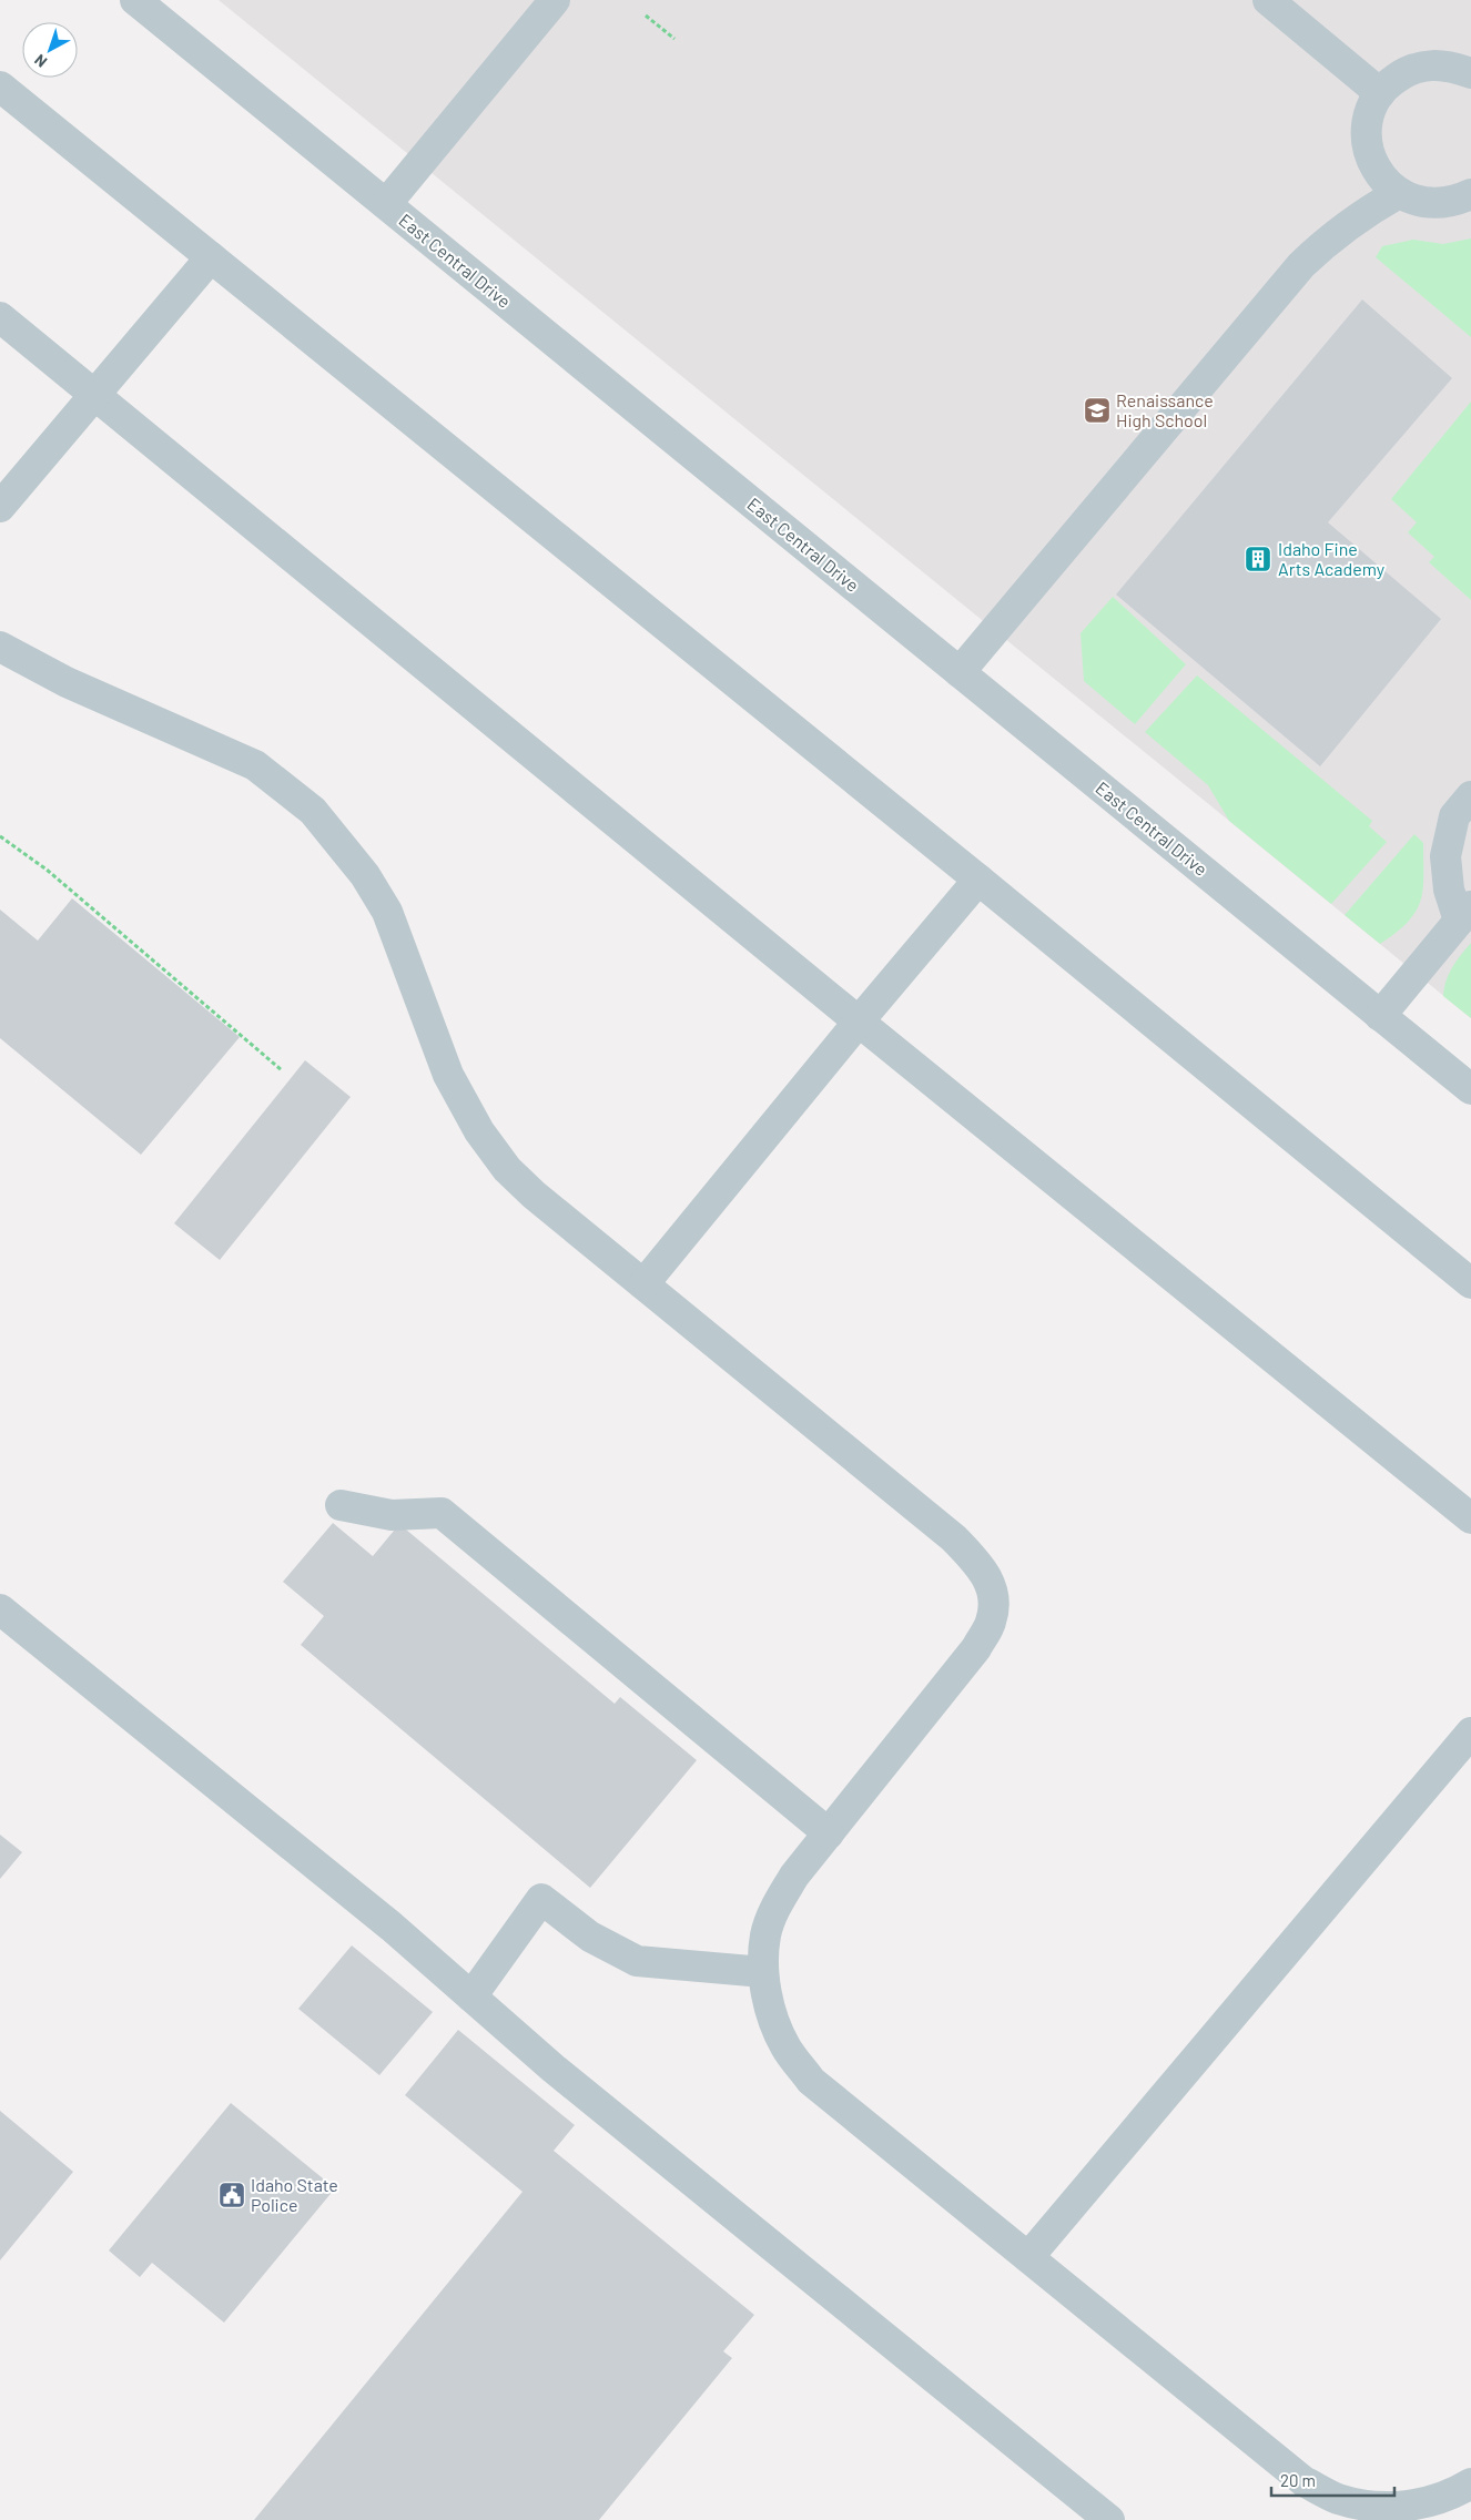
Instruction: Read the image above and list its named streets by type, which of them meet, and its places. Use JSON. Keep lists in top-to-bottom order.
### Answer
{
  "streets": {
    "street": ["East Central Drive"]
  },
  "places": {
    "school or university": ["Renaissance High School"],
    "building": ["Idaho Fine Arts Academy"],
    "public building": ["Idaho State Police"]
  },
  "scale_bar": "20 m",
  "north": "bottom left"
}
